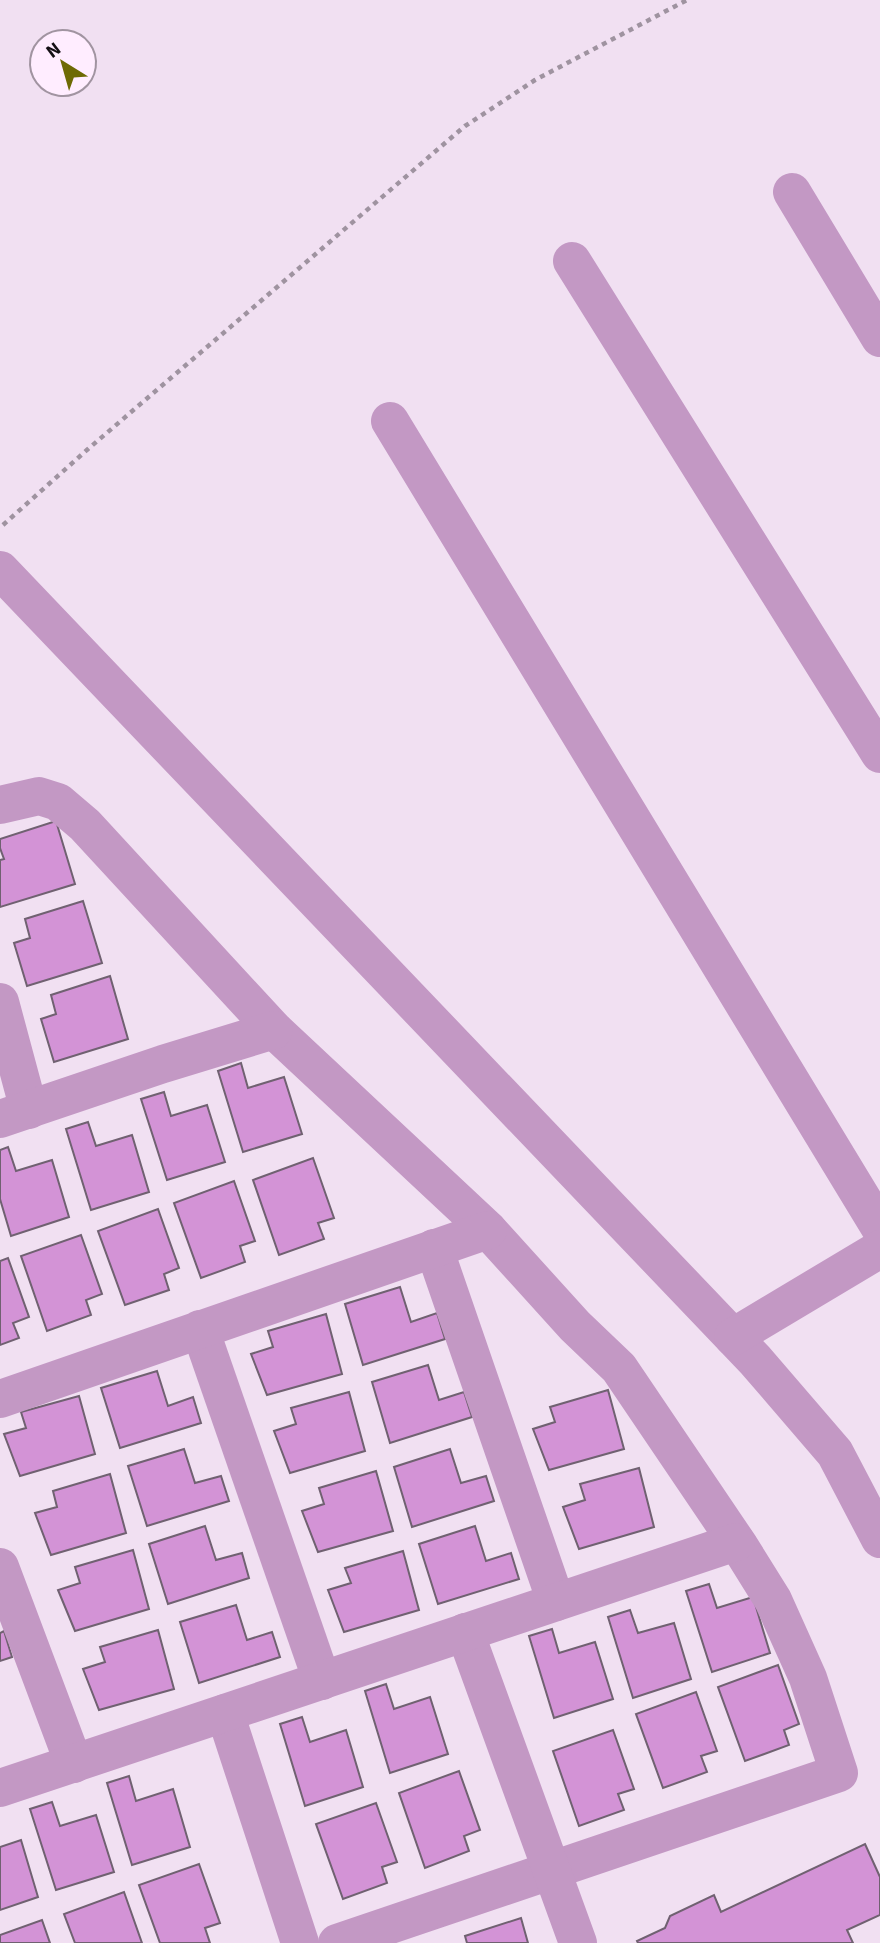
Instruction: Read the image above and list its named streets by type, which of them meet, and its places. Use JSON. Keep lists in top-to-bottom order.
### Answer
{
  "north": "top left"
}
